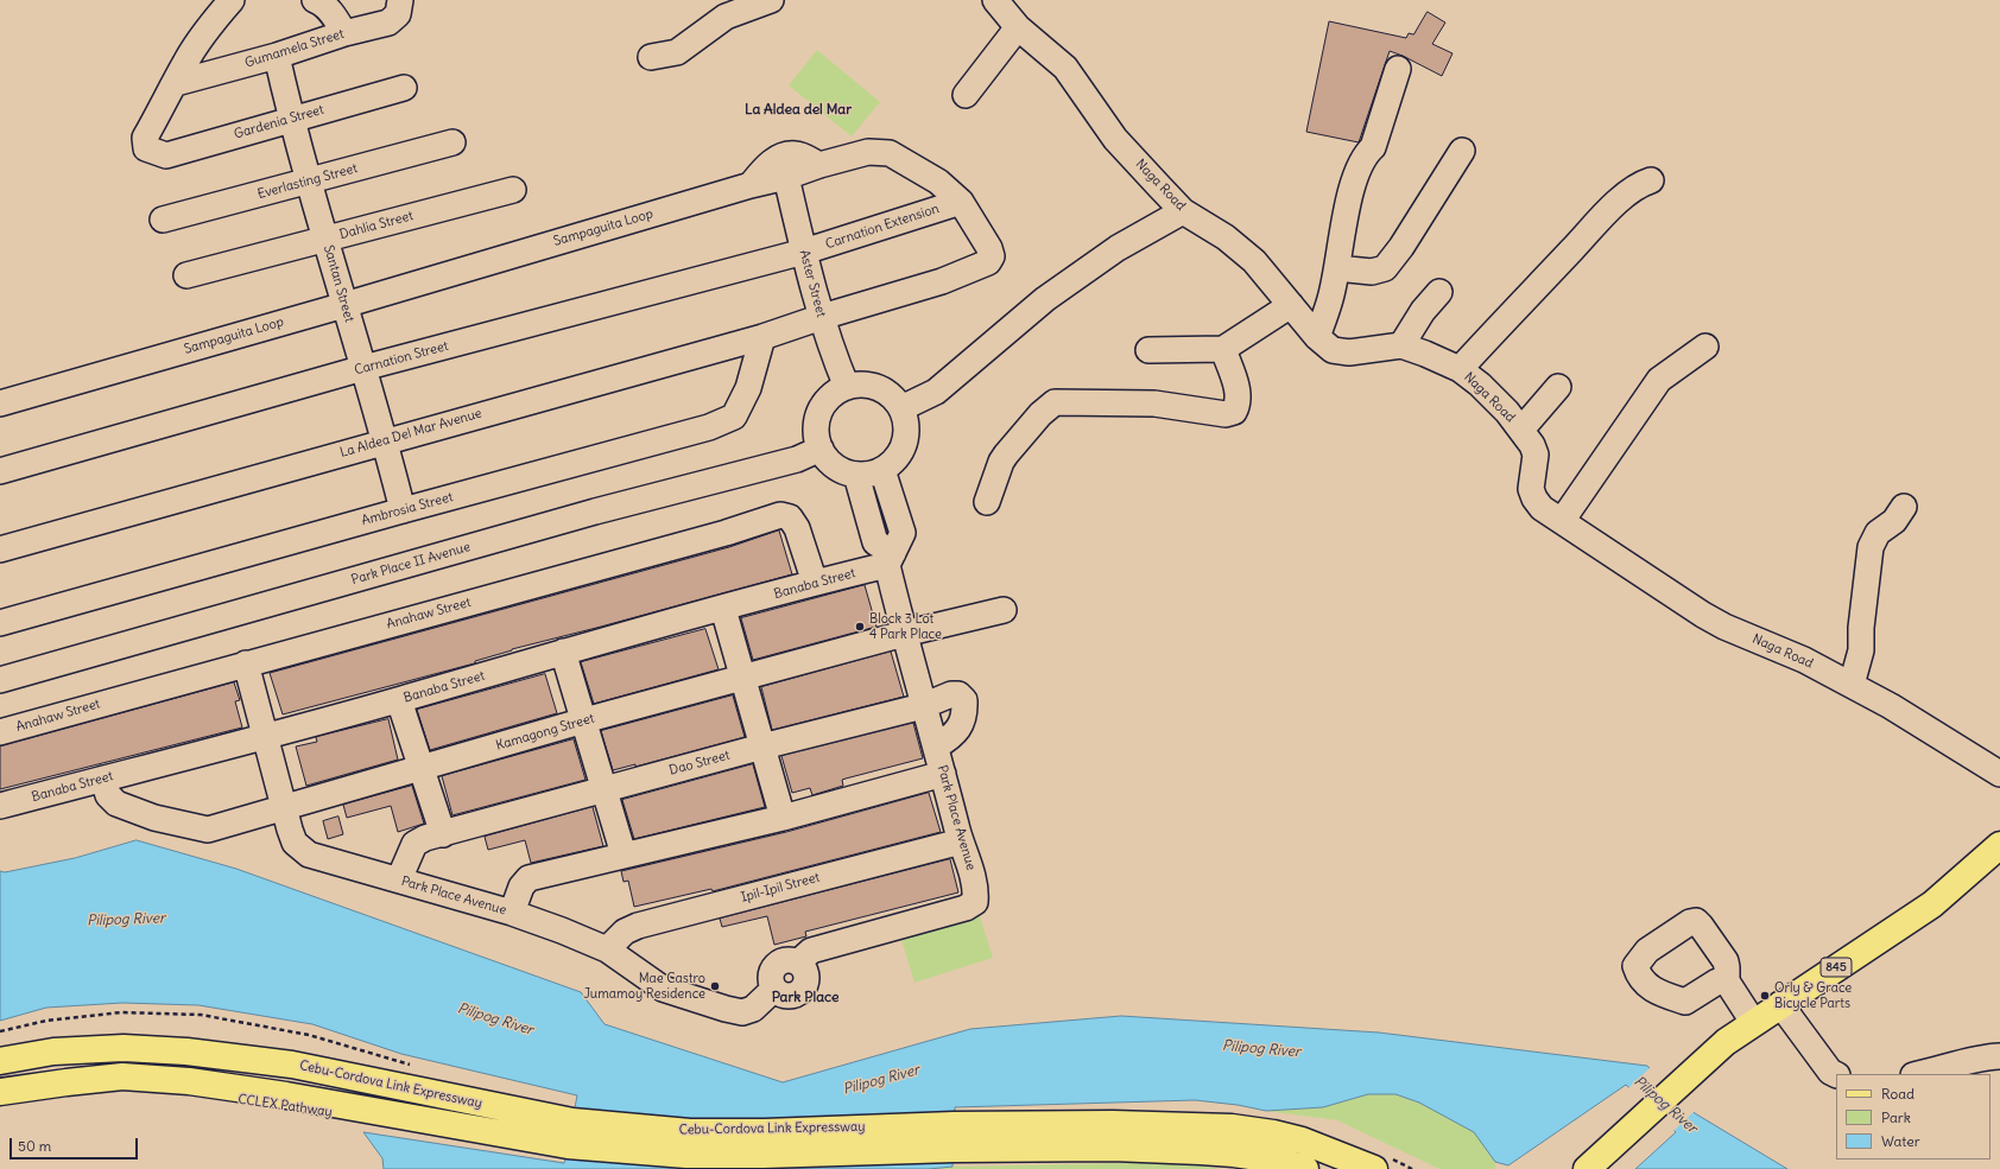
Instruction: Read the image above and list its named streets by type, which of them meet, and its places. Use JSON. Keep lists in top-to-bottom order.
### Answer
{
  "streets": {
    "main road": ["845", "Cebu-Cordova Link Expressway"],
    "street": [
      "Gumamela Street",
      "Gardenia Street",
      "Everlasting Street",
      "Naga Road",
      "Dahlia Street",
      "Carnation Extension",
      "Sampaguita Loop",
      "Santan Street",
      "Aster Street",
      "Carnation Street",
      "La Aldea Del Mar Avenue",
      "Ambrosia Street",
      "Park Place II Avenue",
      "Banaba Street",
      "Anahaw Street",
      "Kamagong Street",
      "Dao Street",
      "Park Place Avenue",
      "Ipil-Ipil Street"
    ]
  },
  "crossings": [
    ["Gumamela Street", "Gardenia Street"],
    ["Gumamela Street", "Santan Street"],
    ["Gardenia Street", "Santan Street"],
    ["Everlasting Street", "Santan Street"],
    ["Dahlia Street", "Santan Street"],
    ["Carnation Extension", "Sampaguita Loop"],
    ["Carnation Extension", "Aster Street"],
    ["Carnation Extension", "Carnation Street"],
    ["Sampaguita Loop", "Santan Street"],
    ["Sampaguita Loop", "Aster Street"],
    ["Sampaguita Loop", "La Aldea Del Mar Avenue"],
    ["Santan Street", "Carnation Street"],
    ["Santan Street", "La Aldea Del Mar Avenue"],
    ["Santan Street", "Ambrosia Street"],
    ["Aster Street", "Carnation Street"],
    ["Aster Street", "La Aldea Del Mar Avenue"],
    ["Aster Street", "Park Place II Avenue"],
    ["La Aldea Del Mar Avenue", "Ambrosia Street"],
    ["Banaba Street", "Anahaw Street"],
    ["Banaba Street", "Kamagong Street"],
    ["Banaba Street", "Park Place Avenue"],
    ["Anahaw Street", "Park Place Avenue"],
    ["Kamagong Street", "Park Place Avenue"],
    ["Dao Street", "Park Place Avenue"],
    ["Park Place Avenue", "Ipil-Ipil Street"]
  ],
  "districts": ["La Aldea del Mar", "Park Place"],
  "water": ["Pilipog River"],
  "places": ["Block 3 Lot 4 Park Place", "Mae Castro Jumamoy Residence", "Orly & Grace Bicycle Parts"],
  "legend": ["Road", "Park", "Water"],
  "scale_bar": "50 m"
}
